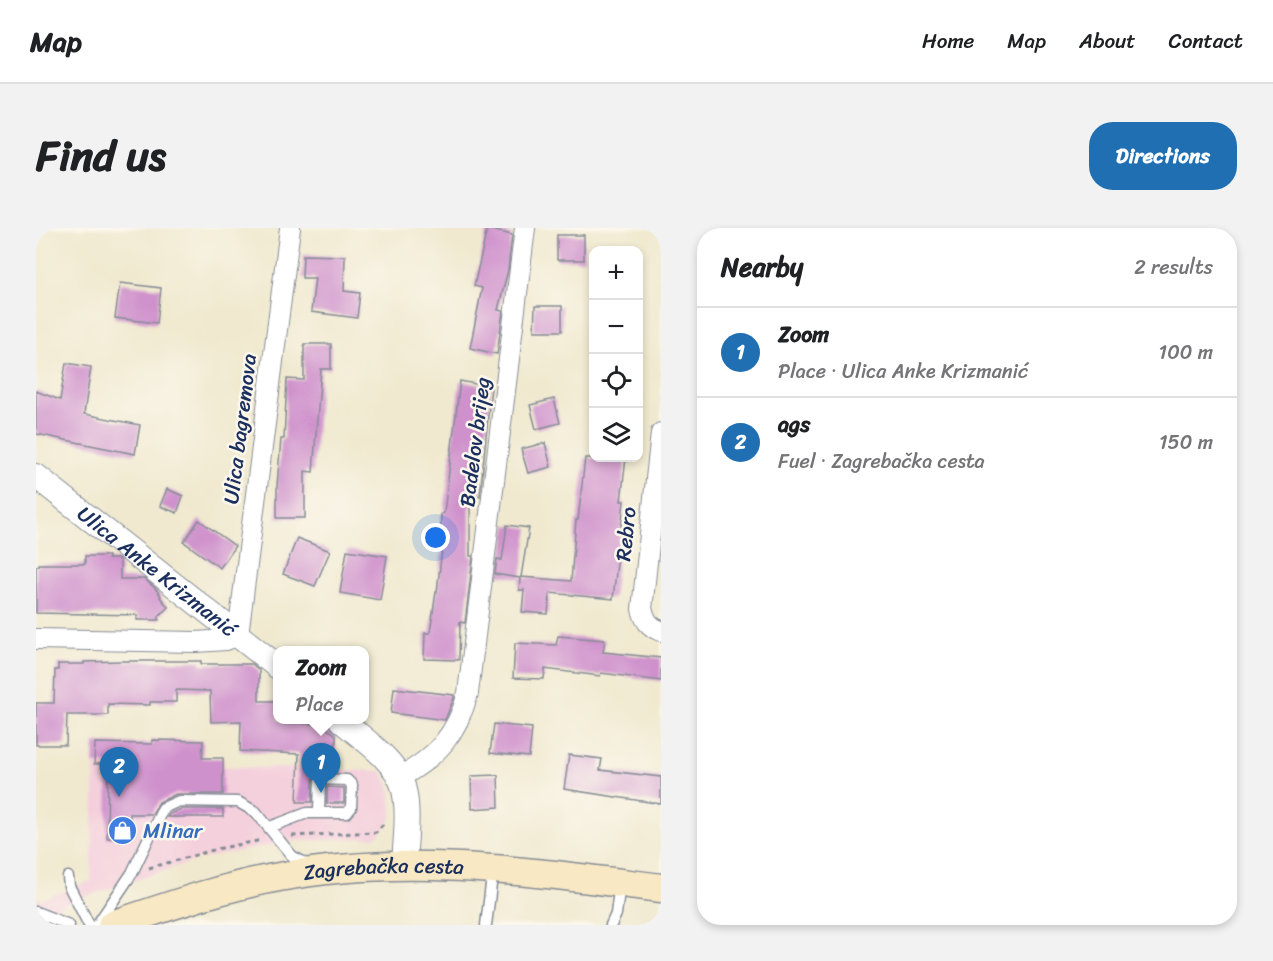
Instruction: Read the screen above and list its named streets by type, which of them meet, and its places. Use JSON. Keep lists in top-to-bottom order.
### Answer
{
  "streets": {
    "main road": ["Zagrebačka cesta"],
    "street": [
      "Ulica bagremova",
      "Badelov brijeg",
      "Rebro",
      "Ulica Anke Krizmanić"
    ]
  },
  "crossings": [
    ["Ulica bagremova", "Ulica Anke Krizmanić"]
  ],
  "places": {
    "shop": ["Mlinar"]
  },
  "page": {
    "header": "Map",
    "nav": [
      "Home",
      "Map",
      "About",
      "Contact"
    ],
    "title": "Find us",
    "buttons": "Directions",
    "heading": ["Nearby", "2 results"],
    "map_buttons": ["+", "−"],
    "list": [
      {
        "mark": "1",
        "name": "Zoom",
        "note": "Place · Ulica Anke Krizmanić",
        "value": "100 m"
      },
      {
        "mark": "2",
        "name": "ags",
        "note": "Fuel · Zagrebačka cesta",
        "value": "150 m"
      }
    ],
    "popup": ["Zoom", "Place"],
    "pins": ["1", "2"]
  }
}
